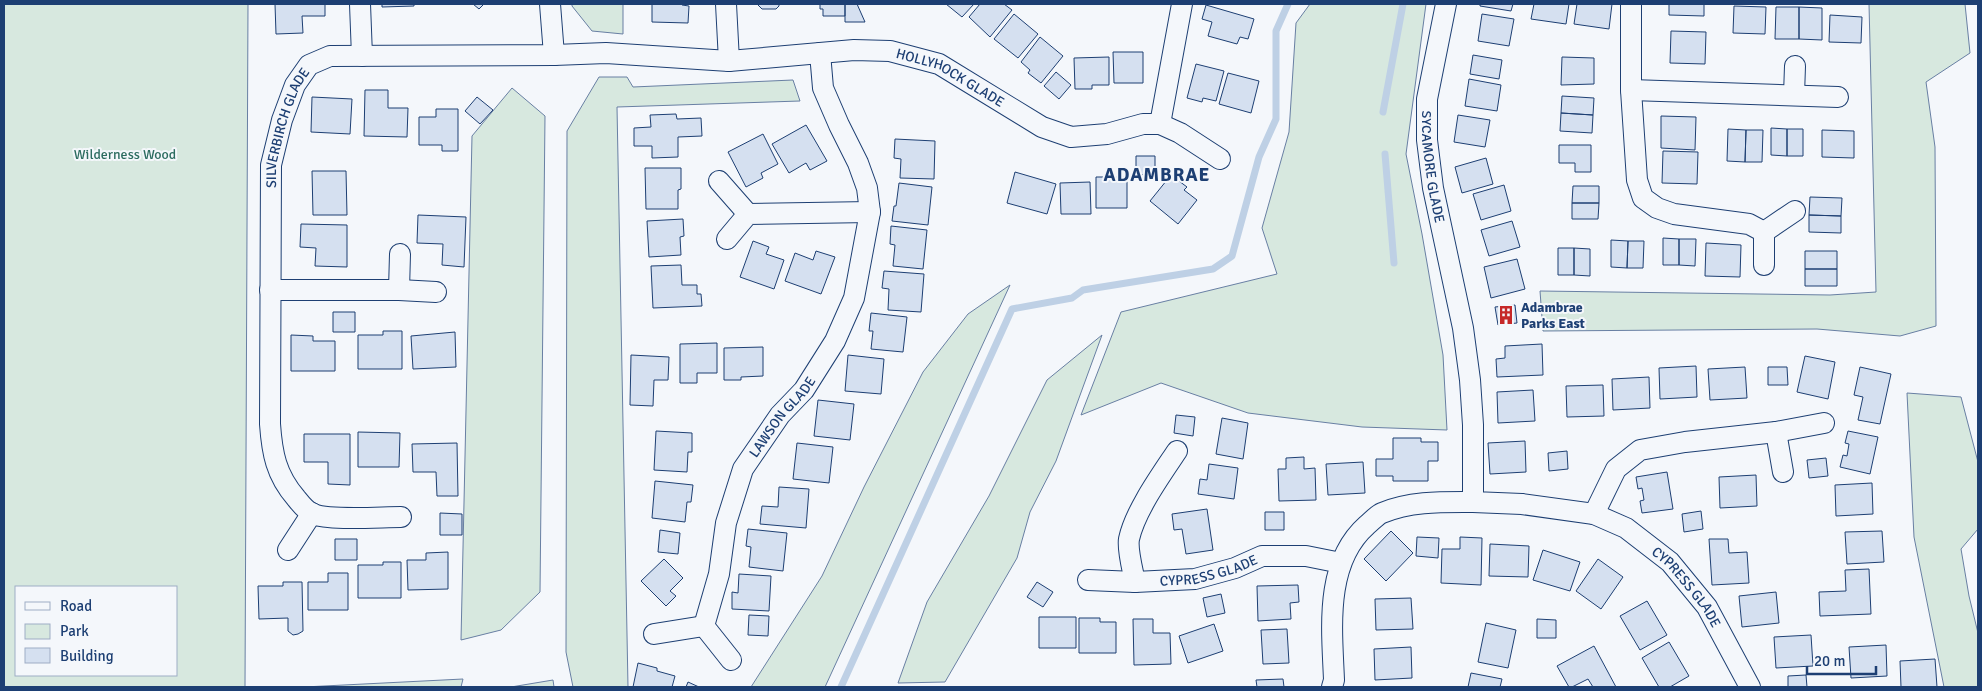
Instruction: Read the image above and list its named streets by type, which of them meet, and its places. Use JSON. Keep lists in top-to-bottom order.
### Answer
{
  "streets": {
    "street": [
      "HOLLYHOCK GLADE",
      "SILVERBIRCH GLADE",
      "SYCAMORE GLADE",
      "LAWSON GLADE",
      "CYPRESS GLADE"
    ]
  },
  "crossings": [
    ["HOLLYHOCK GLADE", "SILVERBIRCH GLADE"],
    ["HOLLYHOCK GLADE", "LAWSON GLADE"],
    ["SYCAMORE GLADE", "CYPRESS GLADE"]
  ],
  "districts": ["ADAMBRAE"],
  "parks": ["Wilderness Wood"],
  "places": {
    "building": ["Adambrae Parks East"]
  },
  "legend": ["Road", "Park", "Building"],
  "scale_bar": "20 m"
}
